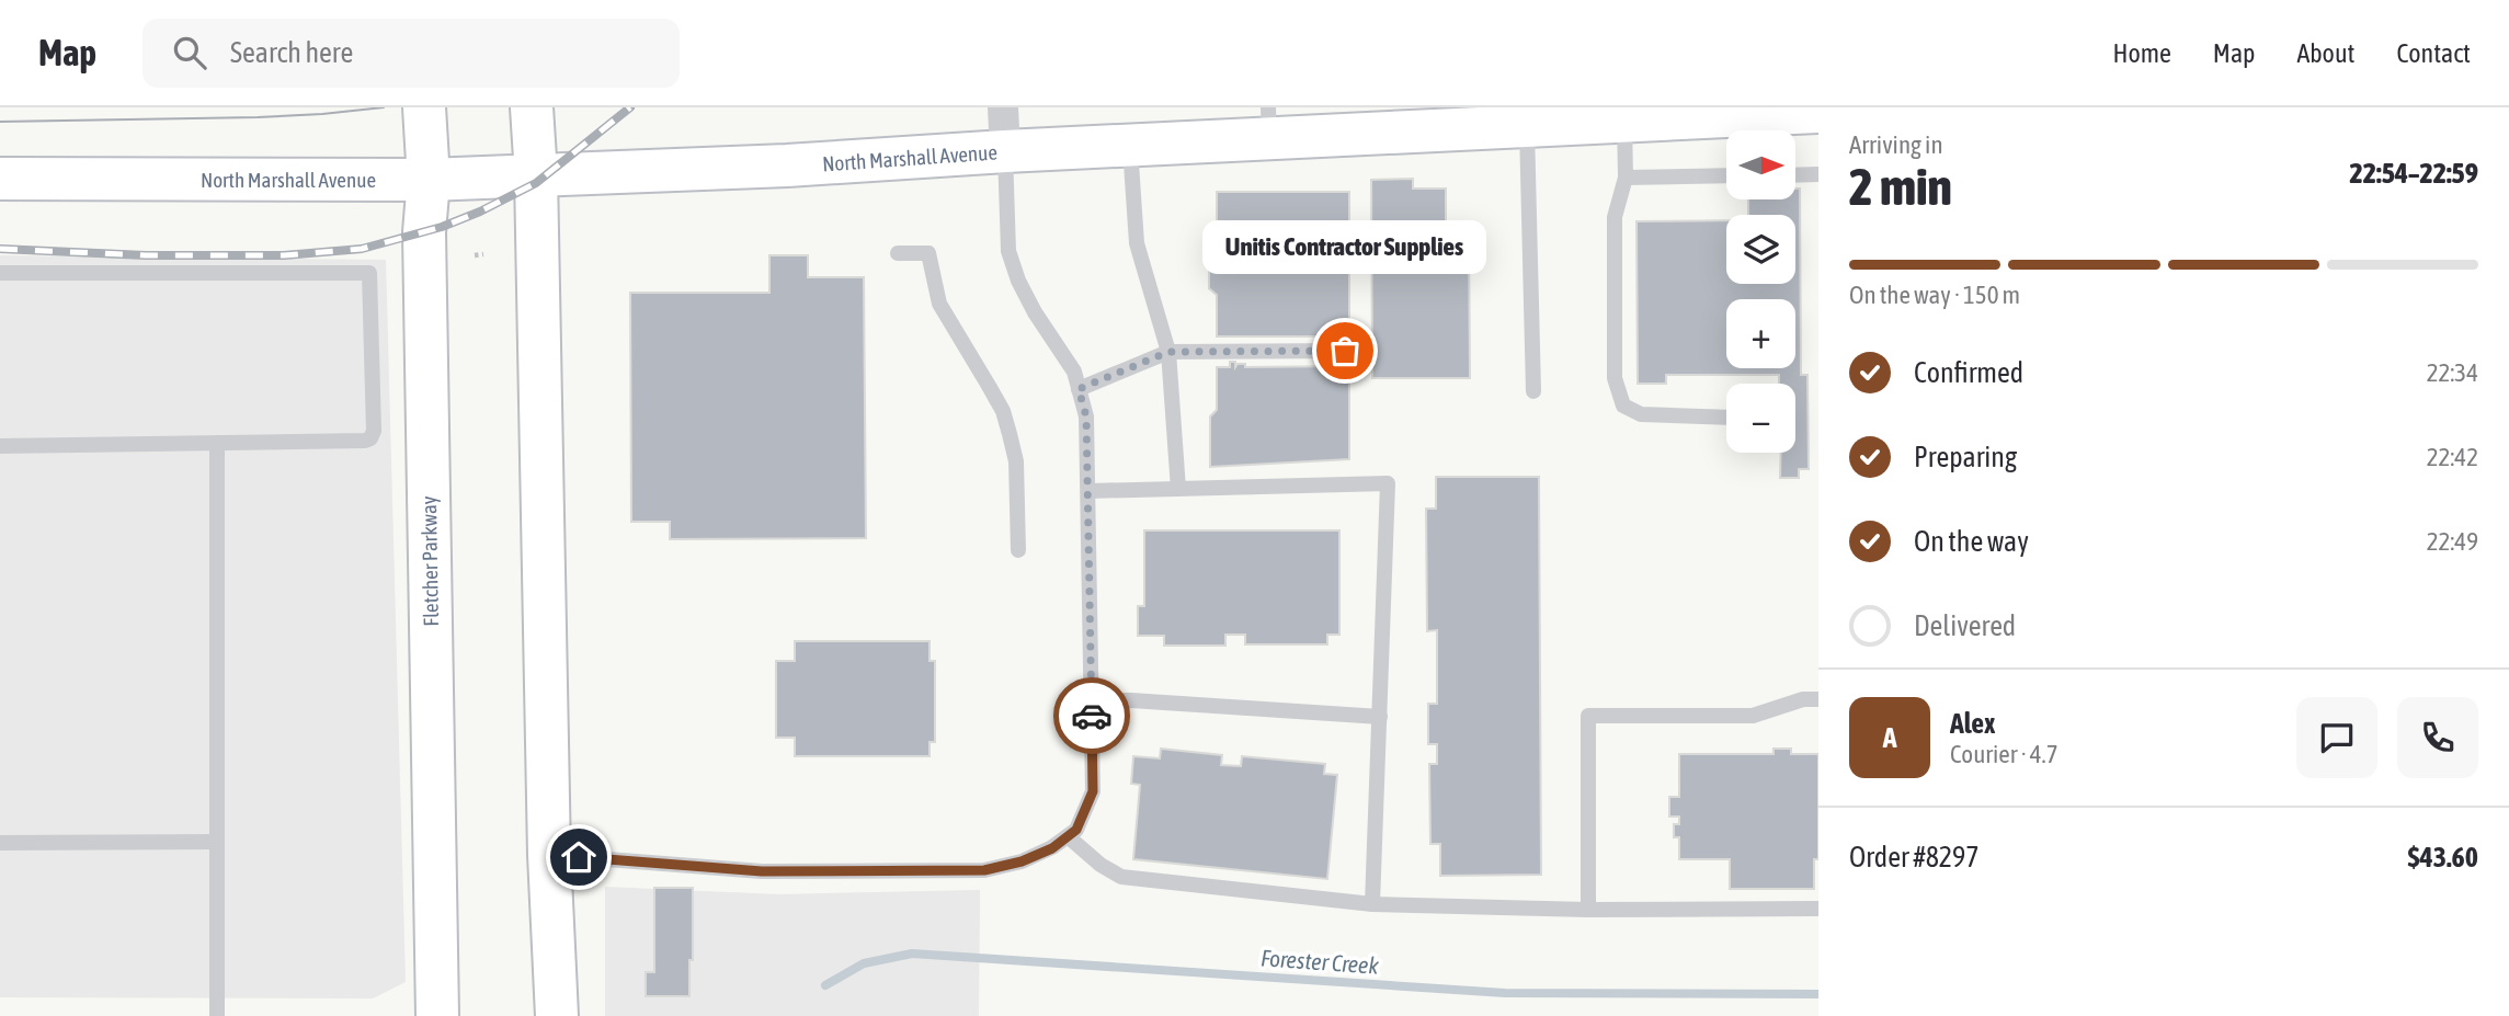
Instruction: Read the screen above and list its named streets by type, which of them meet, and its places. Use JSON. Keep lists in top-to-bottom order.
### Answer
{
  "streets": {
    "main road": ["North Marshall Avenue", "Fletcher Parkway"]
  },
  "crossings": [
    ["North Marshall Avenue", "Fletcher Parkway"]
  ],
  "water": ["Forester Creek"],
  "places": ["Unitis Contractor Supplies"],
  "north": "right",
  "page": {
    "header": "Map",
    "search": "Search here",
    "nav": [
      "Home",
      "Map",
      "About",
      "Contact"
    ],
    "heading": ["2 min", "Arriving in", "22:54–22:59"],
    "panel": [
      "Alex",
      "Courier · 4.7",
      "Order #8297",
      "$43.60"
    ],
    "map_buttons": ["+", "−"],
    "bubble": "Unitis Contractor Supplies",
    "bar": "On the way · 150 m",
    "list": [
      ["Confirmed", "22:34"],
      ["Preparing", "22:42"],
      ["On the way", "22:49"],
      "Delivered"
    ],
    "round": "A"
  }
}
